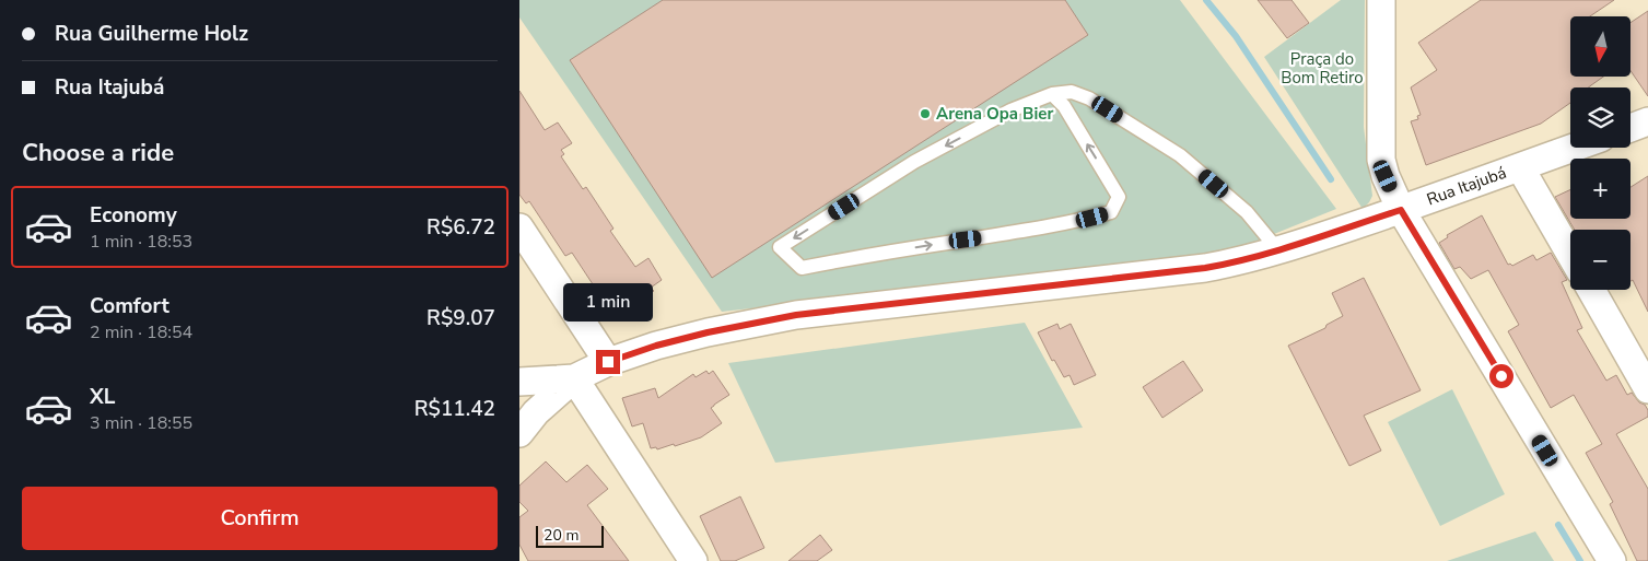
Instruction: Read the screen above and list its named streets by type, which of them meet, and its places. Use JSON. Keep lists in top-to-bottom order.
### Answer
{
  "streets": {
    "street": ["Rua Itajubá"]
  },
  "parks": ["Praça do Bom Retiro"],
  "places": ["Arena Opa Bier"],
  "scale_bar": "20 m",
  "north": "bottom",
  "page": {
    "banner": ["Rua Guilherme Holz", "Rua Itajubá"],
    "map_buttons": ["+", "−"],
    "heading": "Choose a ride",
    "list": [
      {
        "name": "Economy",
        "note": "1 min · 18:53",
        "value": "R$6.72"
      },
      {
        "name": "Comfort",
        "note": "2 min · 18:54",
        "value": "R$9.07"
      },
      {
        "name": "XL",
        "note": "3 min · 18:55",
        "value": "R$11.42"
      }
    ],
    "bubble": "1 min",
    "buttons": "Confirm",
    "scale": "20 m"
  }
}
